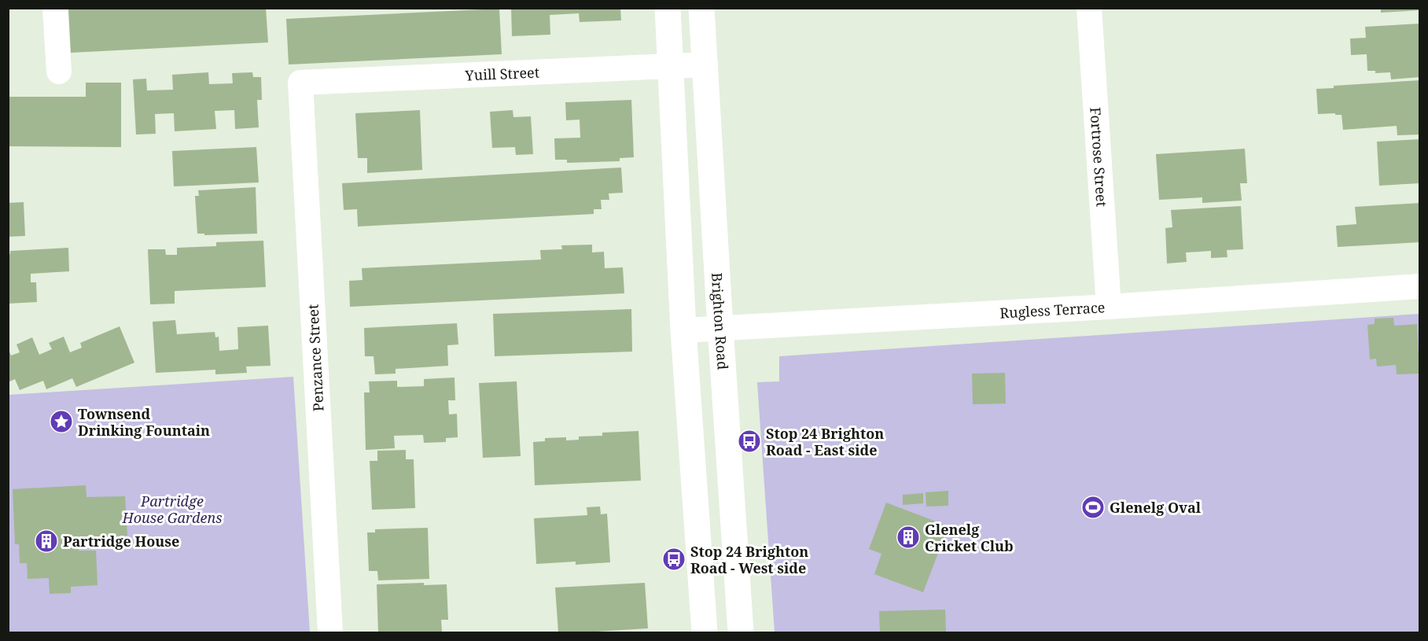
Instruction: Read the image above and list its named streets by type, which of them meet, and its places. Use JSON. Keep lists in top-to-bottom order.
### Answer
{
  "streets": {
    "main road": ["Brighton Road"],
    "street": [
      "Yuill Street",
      "Fortrose Street",
      "Rugless Terrace",
      "Penzance Street"
    ]
  },
  "crossings": [
    ["Yuill Street", "Brighton Road"],
    ["Yuill Street", "Penzance Street"],
    ["Fortrose Street", "Rugless Terrace"],
    ["Rugless Terrace", "Brighton Road"]
  ],
  "parks": ["Partridge House Gardens"],
  "places": {
    "place": ["Townsend Drinking Fountain"],
    "bus stop": ["Stop 24 Brighton Road - East side", "Stop 24 Brighton Road - West side"],
    "sports": ["Glenelg Oval"],
    "building": ["Glenelg Cricket Club", "Partridge House"]
  }
}
